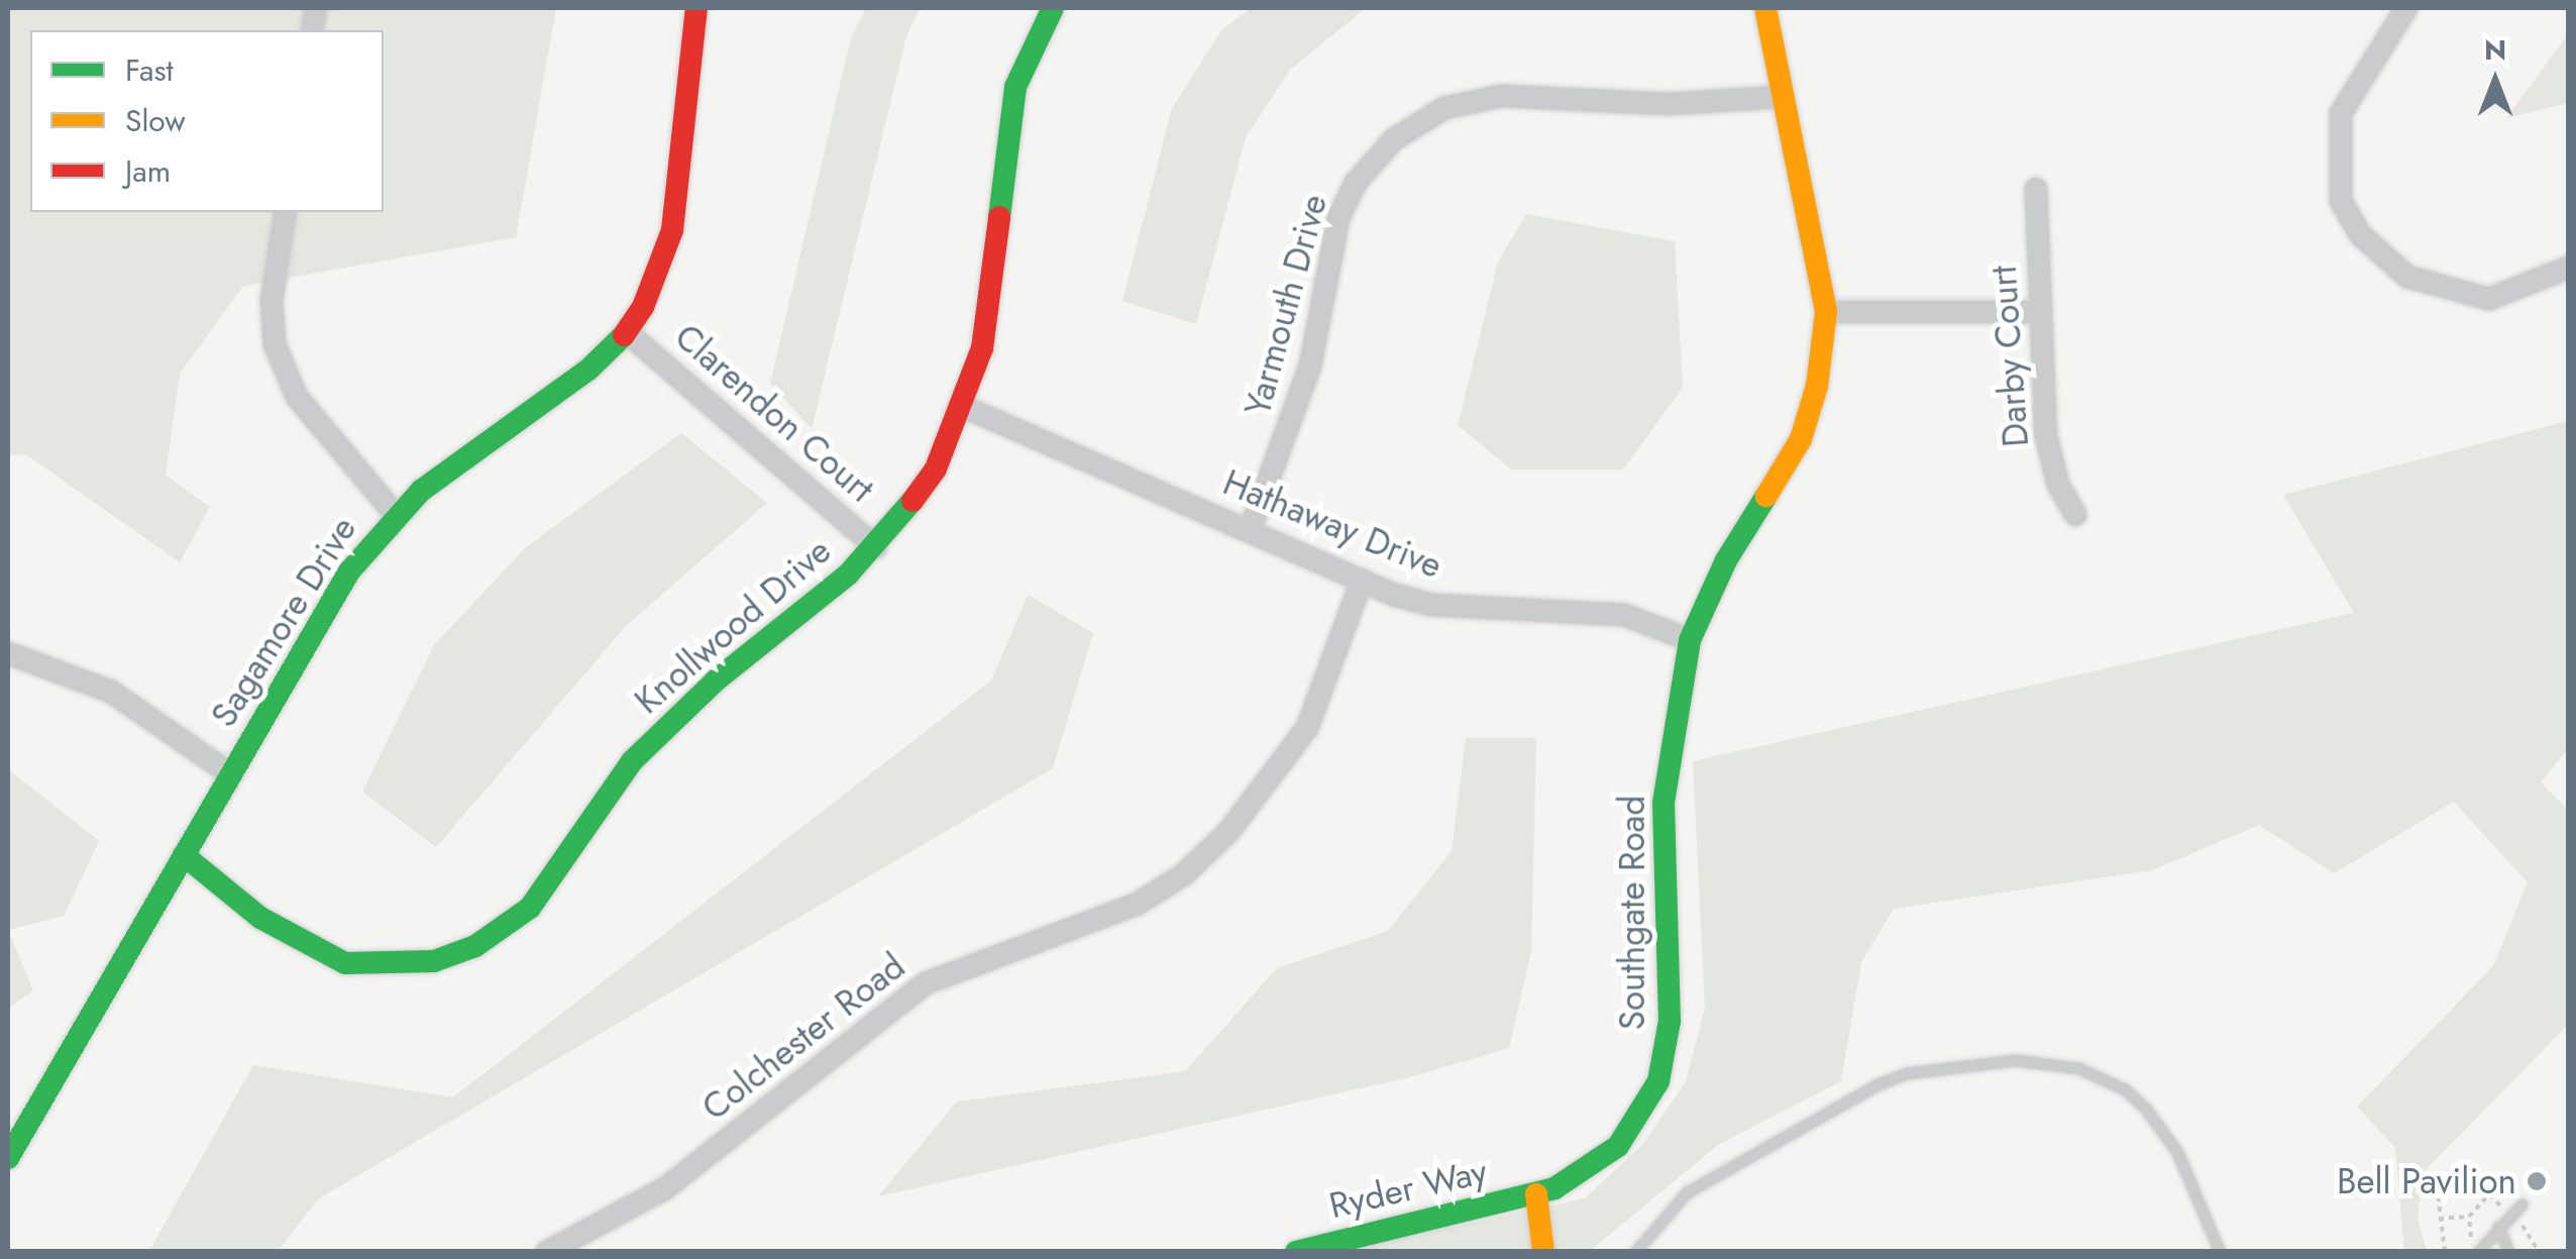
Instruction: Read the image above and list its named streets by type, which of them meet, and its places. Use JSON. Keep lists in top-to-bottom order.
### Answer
{
  "streets": {
    "street": [
      "Yarmouth Drive",
      "Darby Court",
      "Clarendon Court",
      "Hathaway Drive",
      "Sagamore Drive",
      "Knollwood Drive",
      "Southgate Road",
      "Colchester Road",
      "Ryder Way"
    ]
  },
  "crossings": [
    ["Yarmouth Drive", "Hathaway Drive"],
    ["Yarmouth Drive", "Southgate Road"],
    ["Clarendon Court", "Sagamore Drive"],
    ["Clarendon Court", "Knollwood Drive"],
    ["Hathaway Drive", "Knollwood Drive"],
    ["Hathaway Drive", "Southgate Road"],
    ["Hathaway Drive", "Colchester Road"],
    ["Sagamore Drive", "Knollwood Drive"],
    ["Southgate Road", "Ryder Way"]
  ],
  "places": ["Bell Pavilion"],
  "legend": ["Fast", "Slow", "Jam"],
  "north": "top"
}
